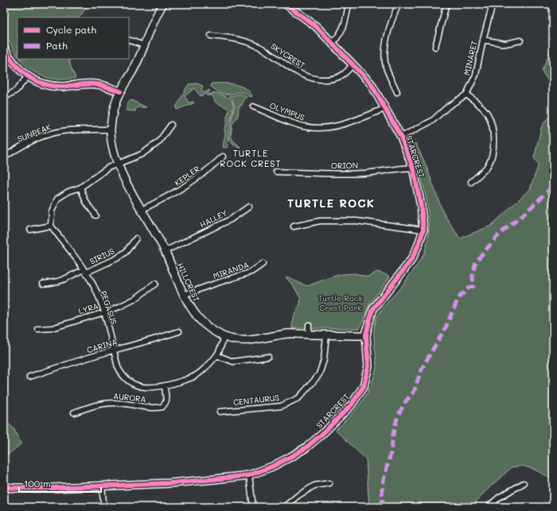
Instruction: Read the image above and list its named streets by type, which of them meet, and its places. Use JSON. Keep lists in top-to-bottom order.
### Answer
{
  "streets": {
    "street": [
      "SKYCREST",
      "MINARET",
      "OLYMPUS",
      "SUNPEAK",
      "STARCREST",
      "ORION",
      "KEPLER",
      "HALLEY",
      "SIRIUS",
      "MIRANDA",
      "HILLCREST",
      "PEGASUS",
      "LYRA",
      "CARINA",
      "AURORA",
      "CENTAURUS"
    ]
  },
  "crossings": [
    ["SKYCREST", "STARCREST"],
    ["OLYMPUS", "STARCREST"],
    ["SUNPEAK", "HILLCREST"],
    ["STARCREST", "ORION"],
    ["STARCREST", "HILLCREST"],
    ["KEPLER", "HILLCREST"],
    ["HALLEY", "HILLCREST"],
    ["SIRIUS", "PEGASUS"],
    ["MIRANDA", "HILLCREST"],
    ["HILLCREST", "PEGASUS"],
    ["HILLCREST", "CENTAURUS"],
    ["PEGASUS", "LYRA"],
    ["PEGASUS", "CARINA"],
    ["PEGASUS", "AURORA"]
  ],
  "districts": ["TURTLE ROCK CREST", "TURTLE ROCK"],
  "parks": ["Turtle Rock Crest Park"],
  "legend": ["Cycle path", "Path"],
  "scale_bar": "100 m"
}
